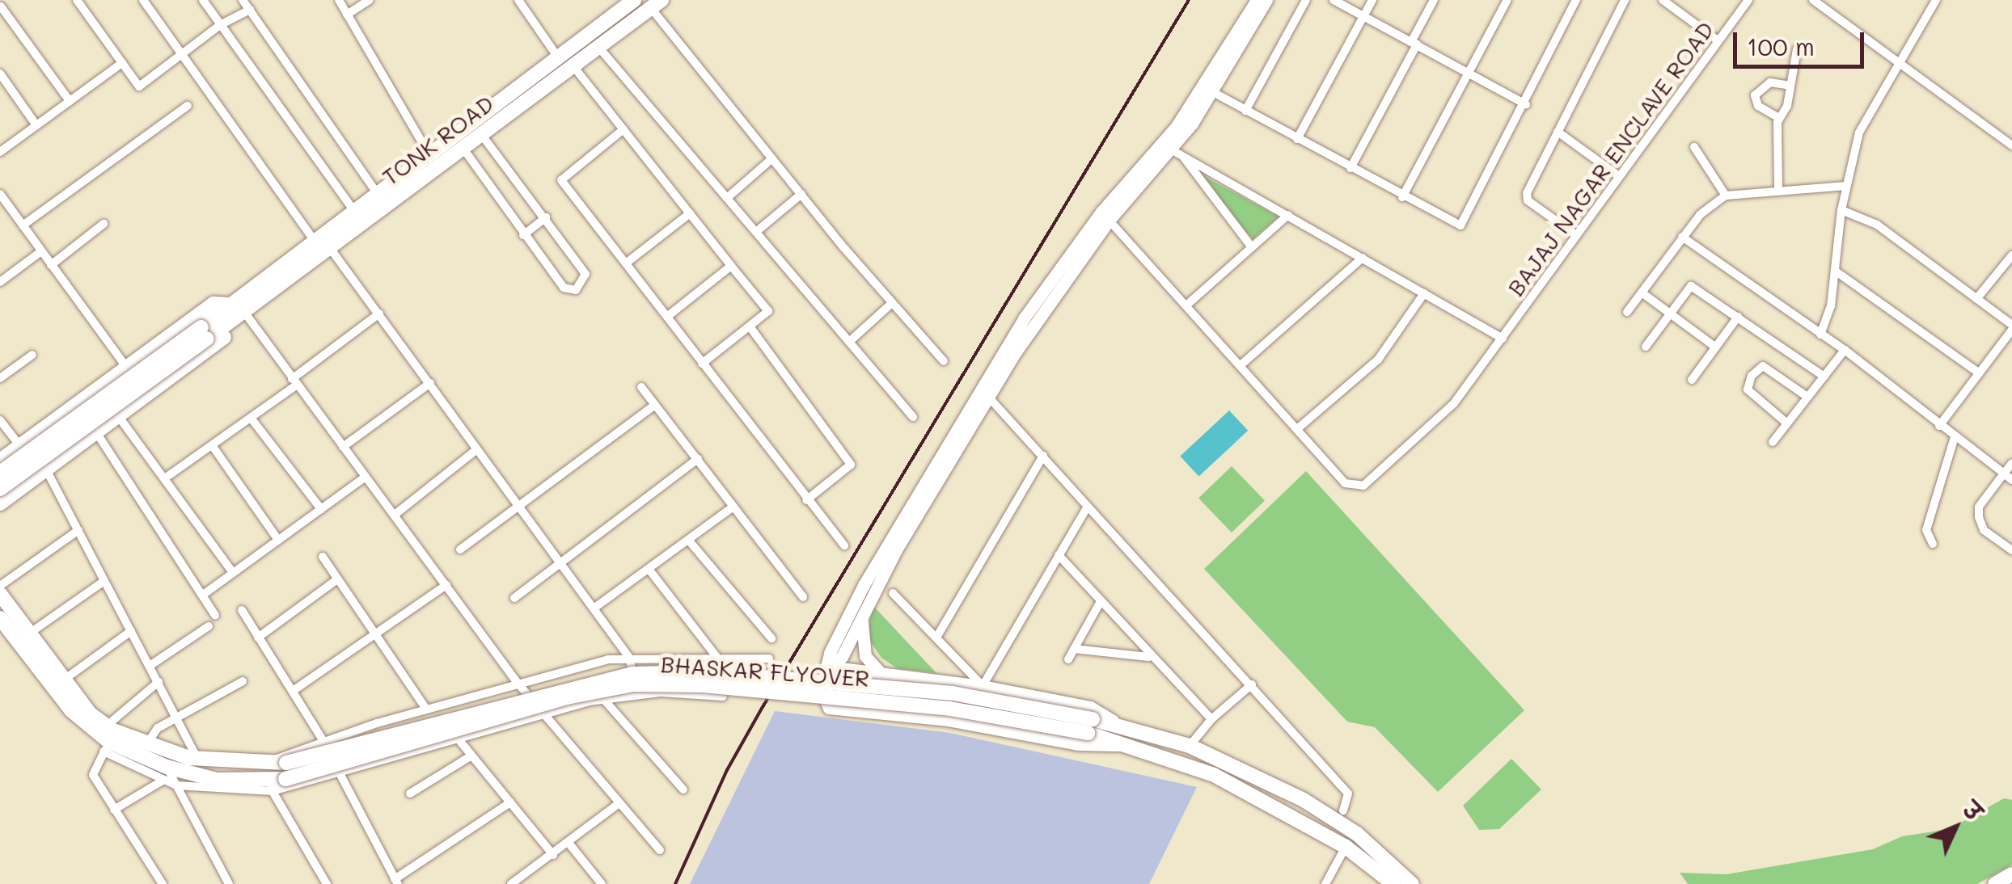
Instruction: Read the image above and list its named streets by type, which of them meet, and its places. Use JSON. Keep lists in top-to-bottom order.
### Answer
{
  "streets": {
    "main road": ["TONK ROAD", "BHASKAR FLYOVER"],
    "street": ["BAJAJ NAGAR ENCLAVE ROAD"]
  },
  "scale_bar": "100 m",
  "north": "top right"
}
